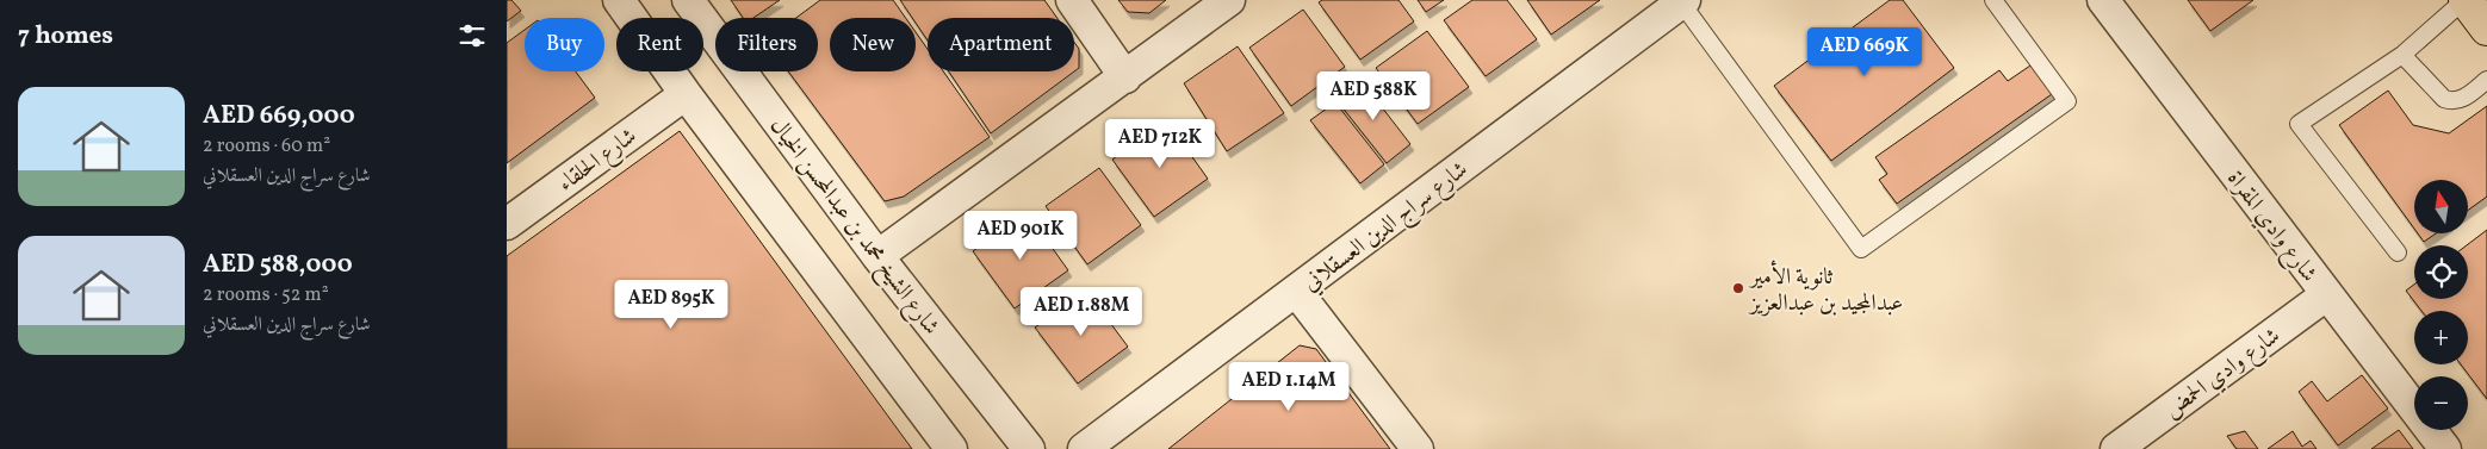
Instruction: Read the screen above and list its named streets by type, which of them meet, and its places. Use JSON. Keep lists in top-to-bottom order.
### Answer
{
  "streets": {
    "street": [
      "شارع الحلقاء",
      "شارع الشيخ محمد بن عبدالمحسن الخيال",
      "شارع سراج الدين العسقلاني",
      "شارع وادي المقراة",
      "شارع وادي الحمض"
    ]
  },
  "crossings": [
    ["شارع وادي المقراة", "شارع وادي الحمض"]
  ],
  "places": ["ثانوية الأمير عبدالمجيد بن عبدالعزيز"],
  "north": "top",
  "page": {
    "heading": "7 homes",
    "chip": [
      "Buy",
      "Rent",
      "Filters",
      "New",
      "Apartment"
    ],
    "price": [
      "AED 669K",
      "AED 588K",
      "AED 712K",
      "AED 901K",
      "AED 895K",
      "AED 1.88M",
      "AED 1.14M"
    ],
    "list": [
      {
        "name": "AED 669,000",
        "note": "2 rooms · 60 m² · شارع سراج الدين العسقلاني"
      },
      {
        "name": "AED 588,000",
        "note": "2 rooms · 52 m² · شارع سراج الدين العسقلاني"
      }
    ],
    "map_buttons": ["+", "−"]
  }
}
